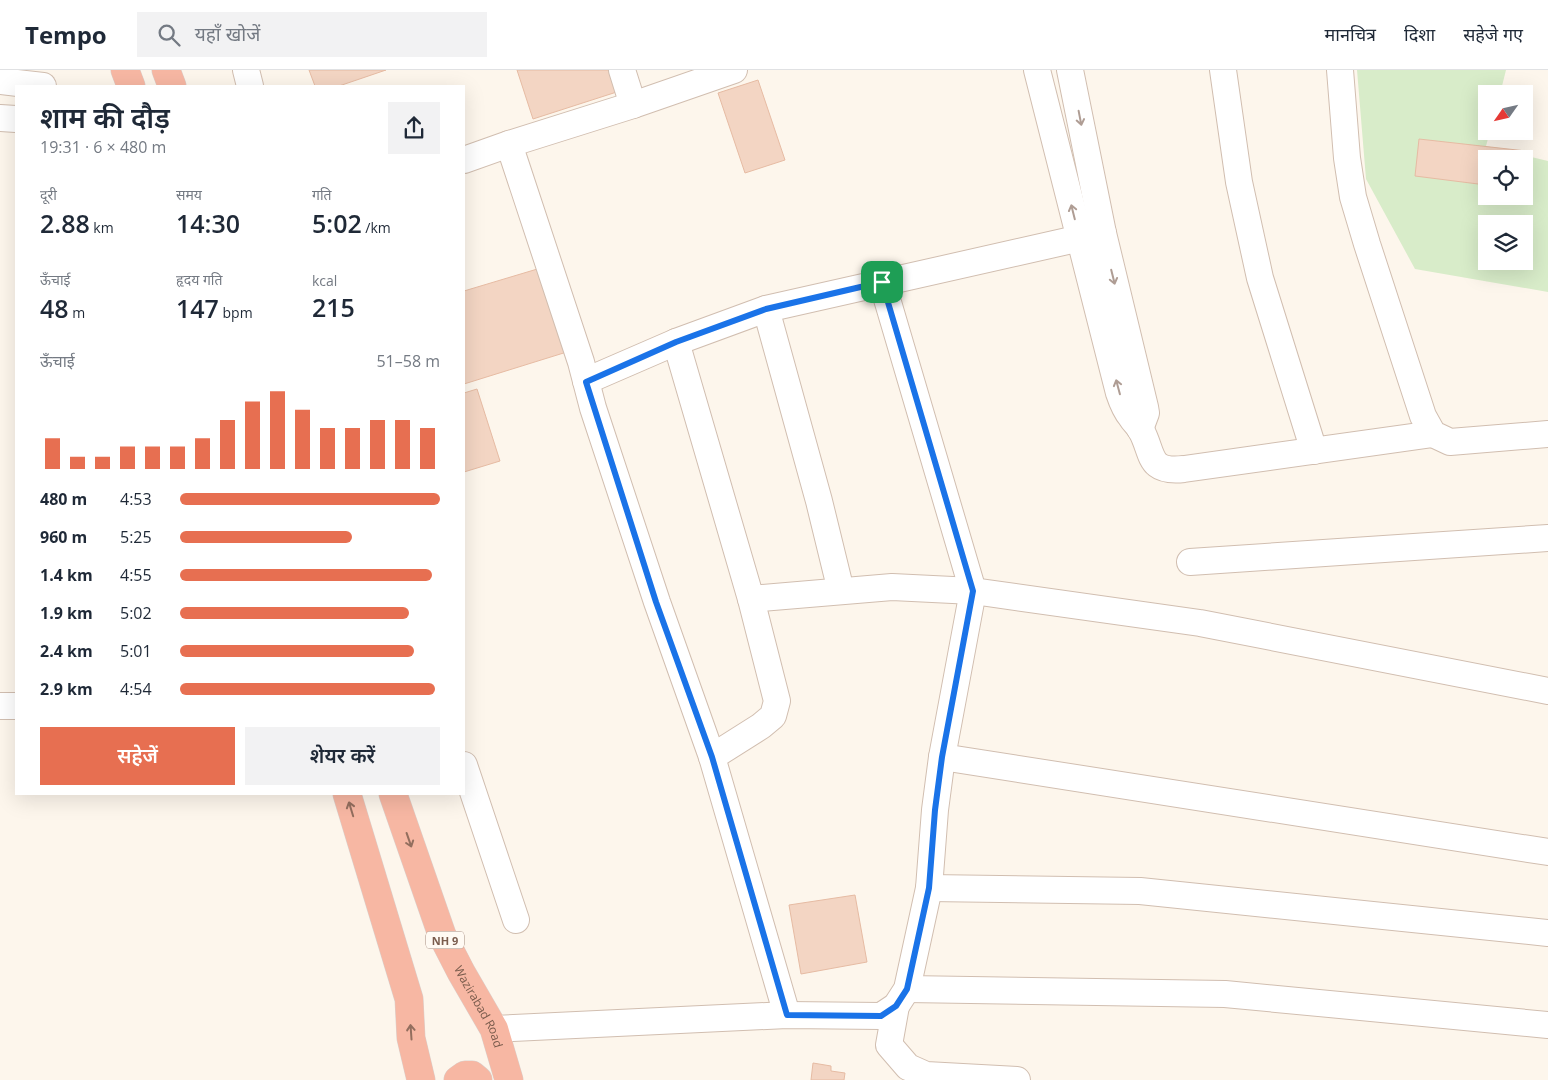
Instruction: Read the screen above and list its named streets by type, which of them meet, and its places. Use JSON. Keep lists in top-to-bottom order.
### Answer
{
  "streets": {
    "highway": ["NH 9", "Wazirabad Road"]
  },
  "north": "bottom left",
  "page": {
    "header": "Tempo",
    "search": "यहाँ खोजें",
    "nav": ["मानचित्र", "दिशा", "सहेजे गए"],
    "heading": ["शाम की दौड़", "19:31 · 6 × 480 m"],
    "stats": [
      ["दूरी", "2.88 km"],
      ["समय", "14:30"],
      ["गति", "5:02 /km"],
      ["ऊँचाई", "48 m"],
      ["हृदय गति", "147 bpm"],
      ["kcal", "215"]
    ],
    "chart": ["ऊँचाई", "51–58 m"],
    "list": [
      {
        "name": "480 m",
        "note": "4:53"
      },
      {
        "name": "960 m",
        "note": "5:25"
      },
      {
        "name": "1.4 km",
        "note": "4:55"
      },
      {
        "name": "1.9 km",
        "note": "5:02"
      },
      {
        "name": "2.4 km",
        "note": "5:01"
      },
      {
        "name": "2.9 km",
        "note": "4:54"
      }
    ],
    "buttons": ["सहेजें", "शेयर करें"]
  }
}
